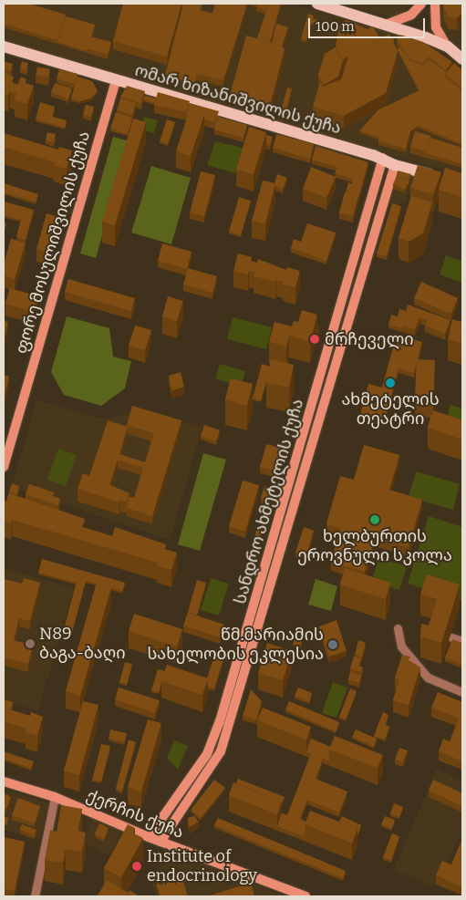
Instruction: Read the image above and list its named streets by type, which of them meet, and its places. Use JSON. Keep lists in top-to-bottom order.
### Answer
{
  "streets": {
    "main road": [
      "ომარ ხიზანიშვილის ქუჩა",
      "ფორე მოსულიშვილის ქუჩა",
      "სანდრო ახმეტელის ქუჩა",
      "ქერჩის ქუჩა"
    ]
  },
  "crossings": [
    ["ომარ ხიზანიშვილის ქუჩა", "ფორე მოსულიშვილის ქუჩა"],
    ["ომარ ხიზანიშვილის ქუჩა", "სანდრო ახმეტელის ქუჩა"],
    ["სანდრო ახმეტელის ქუჩა", "ქერჩის ქუჩა"]
  ],
  "places": [
    "მრჩეველი",
    "ახმეტელის თეატრი",
    "ხელბურთის ეროვნული სკოლა",
    "N89 ბაგა-ბაღი",
    "წმ.მარიამის სახელობის ეკლესია",
    "Institute of endocrinology"
  ],
  "scale_bar": "100 m"
}
